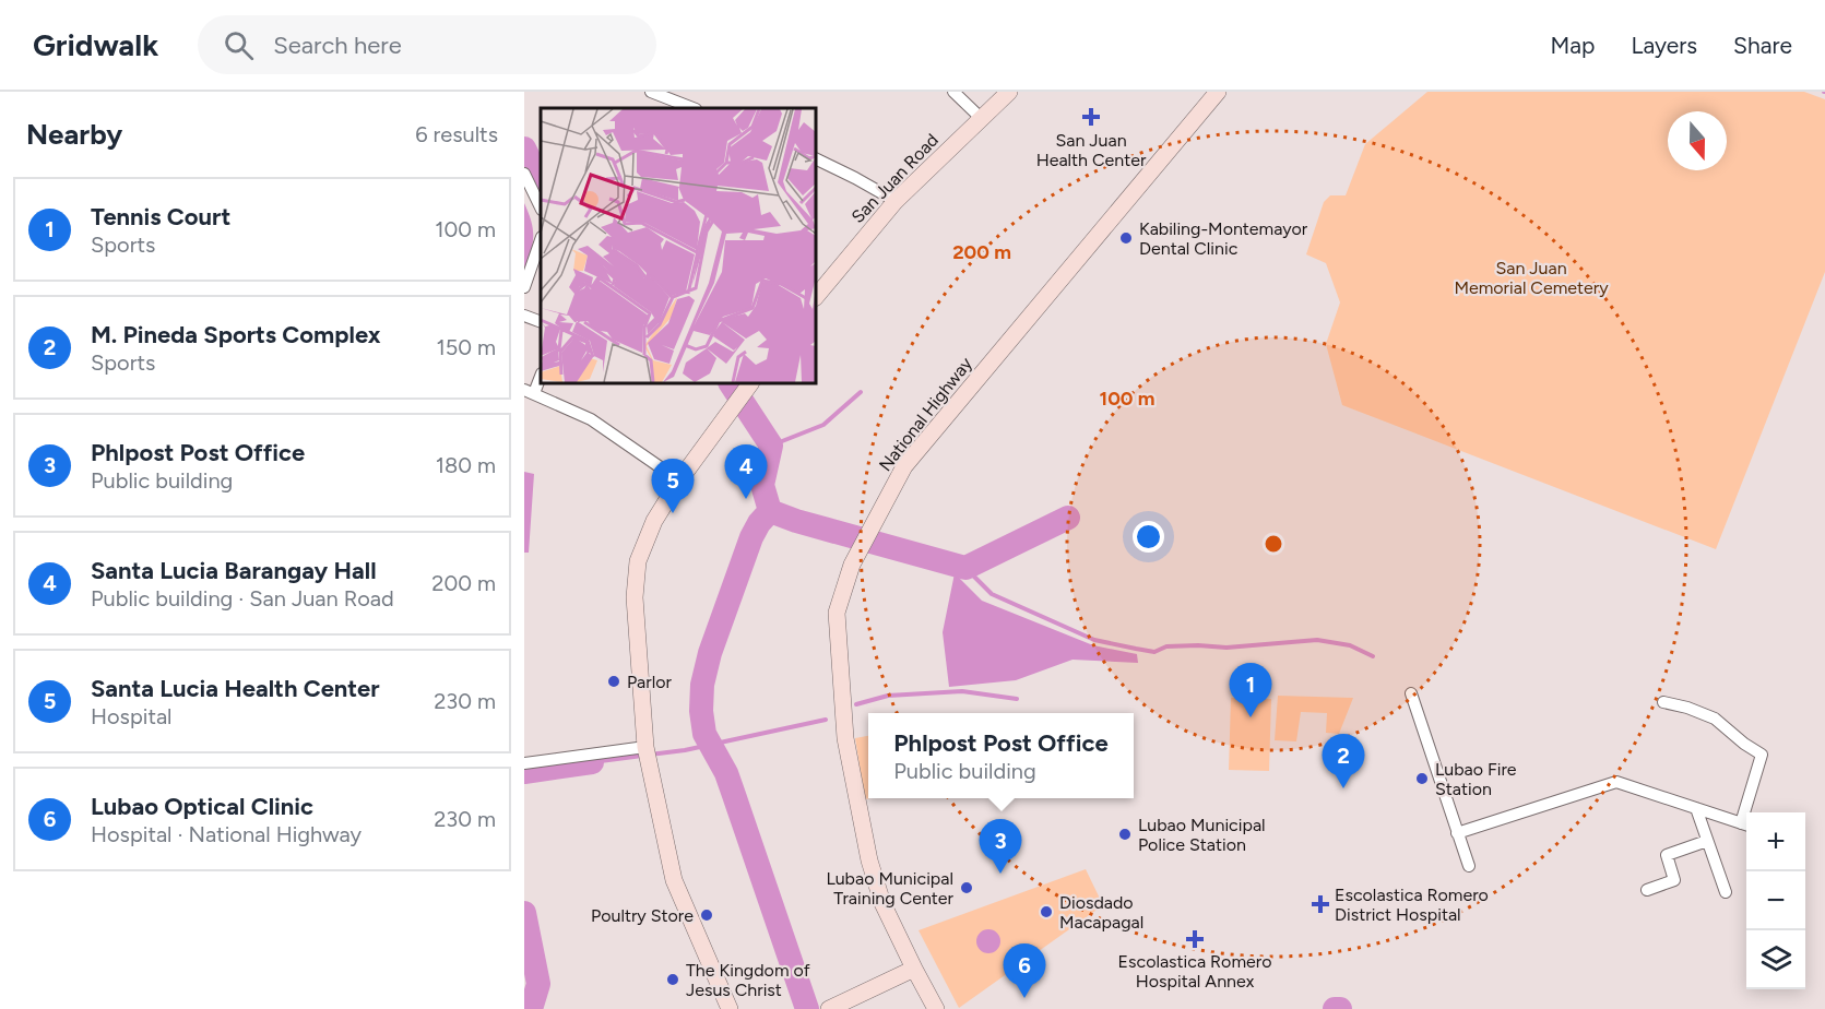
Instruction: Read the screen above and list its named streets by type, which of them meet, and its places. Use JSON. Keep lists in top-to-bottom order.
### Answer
{
  "streets": {
    "main road": ["San Juan Road", "National Highway"]
  },
  "parks": ["San Juan Memorial Cemetery"],
  "places": {
    "health": ["San Juan Health Center", "Escolastica Romero District Hospital", "Escolastica Romero Hospital Annex"],
    "other": [
      "Kabiling-Montemayor Dental Clinic",
      "Parlor",
      "Lubao Fire Station",
      "Lubao Municipal Police Station",
      "Lubao Municipal Training Center",
      "Diosdado Macapagal",
      "Poultry Store",
      "The Kingdom of Jesus Christ"
    ]
  },
  "north": "bottom",
  "page": {
    "header": "Gridwalk",
    "search": "Search here",
    "nav": ["Map", "Layers", "Share"],
    "heading": ["Nearby", "6 results"],
    "list": [
      {
        "mark": "1",
        "name": "Tennis Court",
        "note": "Sports",
        "value": "100 m"
      },
      {
        "mark": "2",
        "name": "M. Pineda Sports Complex",
        "note": "Sports",
        "value": "150 m"
      },
      {
        "mark": "3",
        "name": "Phlpost Post Office",
        "note": "Public building",
        "value": "180 m"
      },
      {
        "mark": "4",
        "name": "Santa Lucia Barangay Hall",
        "note": "Public building · San Juan Road",
        "value": "200 m"
      },
      {
        "mark": "5",
        "name": "Santa Lucia Health Center",
        "note": "Hospital",
        "value": "230 m"
      },
      {
        "mark": "6",
        "name": "Lubao Optical Clinic",
        "note": "Hospital · National Highway",
        "value": "230 m"
      }
    ],
    "pins": [
      "4",
      "5",
      "1",
      "2",
      "3",
      "6"
    ],
    "popup": ["Phlpost Post Office", "Public building"],
    "map_buttons": ["+", "−"]
  },
  "rings": ["200 m", "100 m"]
}
